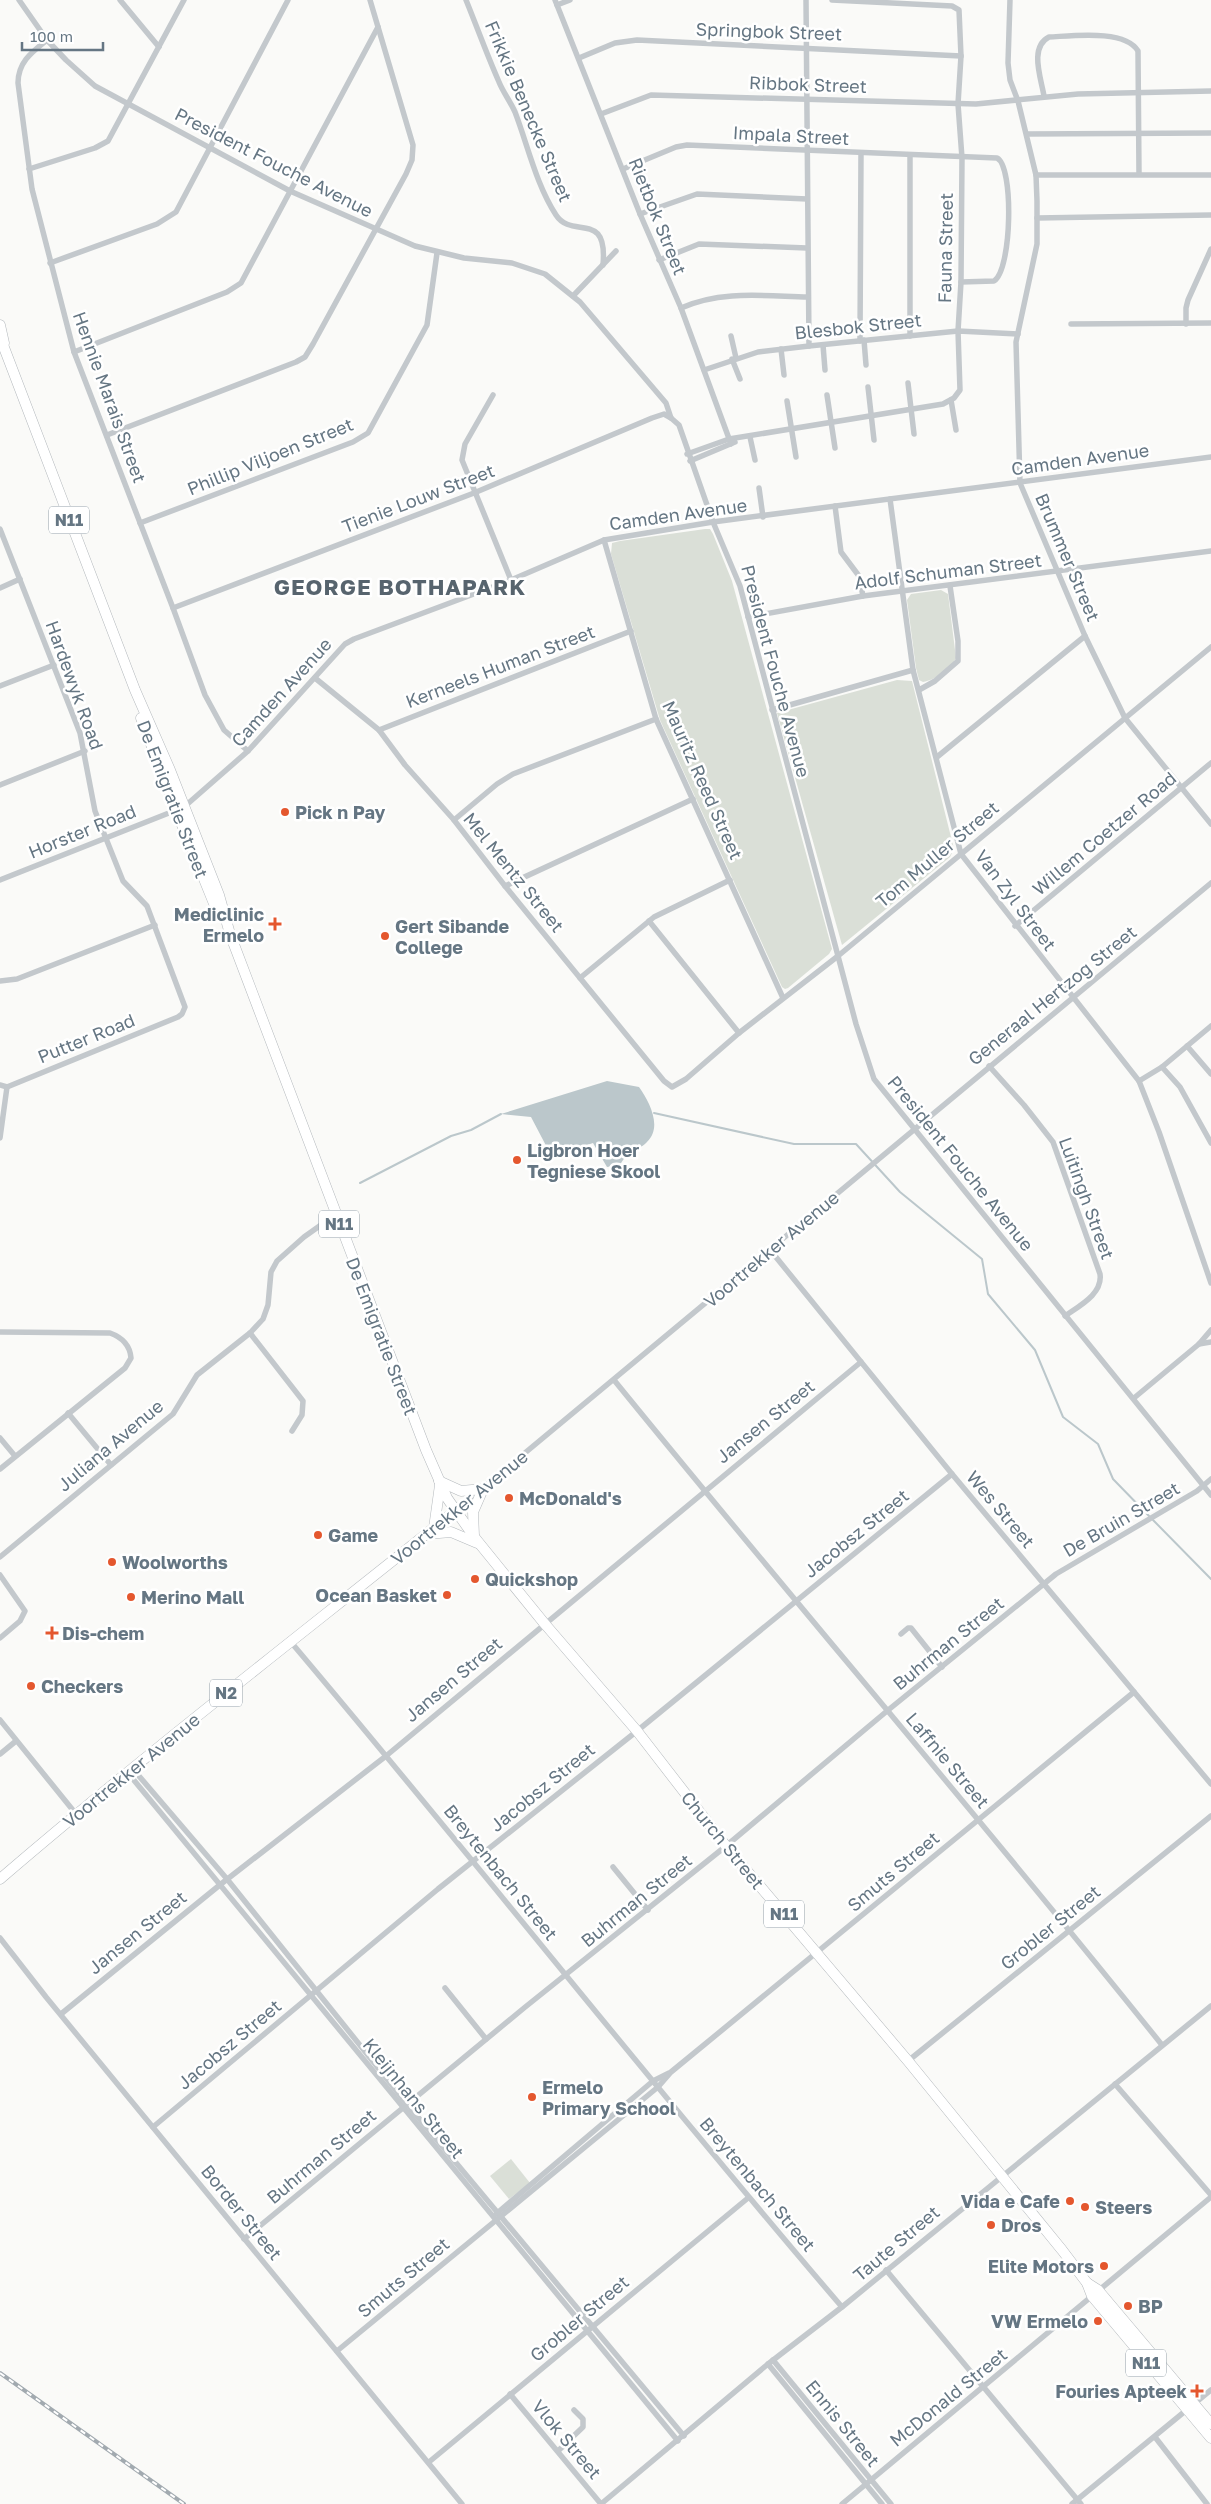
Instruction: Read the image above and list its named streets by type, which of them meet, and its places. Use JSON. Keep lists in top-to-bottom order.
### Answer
{
  "streets": {
    "highway": [
      "N11",
      "De Emigratie Street",
      "Voortrekker Avenue",
      "N2",
      "Church Street"
    ],
    "street": [
      "Springbok Street",
      "Ribbok Street",
      "Frikkie Benecke Street",
      "Impala Street",
      "President Fouche Avenue",
      "Rietbok Street",
      "Fauna Street",
      "Blesbok Street",
      "Hennie Marais Street",
      "Phillip Viljoen Street",
      "Camden Avenue",
      "Tienie Louw Street",
      "Brummer Street",
      "Adolf Schuman Street",
      "Kerneels Human Street",
      "Hardewyk Road",
      "Mauritz Reed Street",
      "Horster Road",
      "Willem Coetzer Road",
      "Tom Muller Street",
      "Mel Mentz Street",
      "Van Zyl Street",
      "Generaal Hertzog Street",
      "Putter Road",
      "Luitingh Street",
      "Jansen Street",
      "Juliana Avenue",
      "Wes Street",
      "De Bruin Street",
      "Jacobsz Street",
      "Buhrman Street",
      "Laffnie Street",
      "Smuts Street",
      "Breytenbach Street",
      "Grobler Street",
      "Kleijnhans Street",
      "Border Street",
      "Taute Street",
      "McDonald Street",
      "Ennis Street",
      "Vlok Street"
    ]
  },
  "crossings": [
    ["Springbok Street", "Rietbok Street"],
    ["Springbok Street", "Fauna Street"],
    ["Ribbok Street", "Rietbok Street"],
    ["Ribbok Street", "Fauna Street"],
    ["Ribbok Street", "Brummer Street"],
    ["Impala Street", "Rietbok Street"],
    ["Impala Street", "Fauna Street"],
    ["President Fouche Avenue", "Hennie Marais Street"],
    ["President Fouche Avenue", "Phillip Viljoen Street"],
    ["President Fouche Avenue", "Camden Avenue"],
    ["President Fouche Avenue", "Tienie Louw Street"],
    ["President Fouche Avenue", "Adolf Schuman Street"],
    ["President Fouche Avenue", "Tom Muller Street"],
    ["President Fouche Avenue", "Generaal Hertzog Street"],
    ["President Fouche Avenue", "Luitingh Street"],
    ["President Fouche Avenue", "Voortrekker Avenue"],
    ["President Fouche Avenue", "De Bruin Street"],
    ["Rietbok Street", "Blesbok Street"],
    ["Fauna Street", "Blesbok Street"],
    ["Blesbok Street", "Brummer Street"],
    ["Hennie Marais Street", "Phillip Viljoen Street"],
    ["Hennie Marais Street", "Camden Avenue"],
    ["Hennie Marais Street", "Tienie Louw Street"],
    ["Camden Avenue", "Brummer Street"],
    ["Camden Avenue", "Mauritz Reed Street"],
    ["Camden Avenue", "De Emigratie Street"],
    ["Camden Avenue", "Horster Road"],
    ["Camden Avenue", "Mel Mentz Street"],
    ["Camden Avenue", "Van Zyl Street"],
    ["Brummer Street", "Adolf Schuman Street"],
    ["Brummer Street", "Willem Coetzer Road"],
    ["Brummer Street", "Tom Muller Street"],
    ["Adolf Schuman Street", "Van Zyl Street"],
    ["Kerneels Human Street", "Mauritz Reed Street"],
    ["Kerneels Human Street", "Mel Mentz Street"],
    ["Hardewyk Road", "Horster Road"],
    ["Hardewyk Road", "Putter Road"],
    ["Mauritz Reed Street", "Tom Muller Street"],
    ["De Emigratie Street", "Horster Road"],
    ["De Emigratie Street", "Voortrekker Avenue"],
    ["De Emigratie Street", "Juliana Avenue"],
    ["De Emigratie Street", "Church Street"],
    ["Willem Coetzer Road", "Van Zyl Street"],
    ["Tom Muller Street", "Mel Mentz Street"],
    ["Tom Muller Street", "Van Zyl Street"],
    ["Van Zyl Street", "Generaal Hertzog Street"],
    ["Generaal Hertzog Street", "Luitingh Street"],
    ["Generaal Hertzog Street", "Voortrekker Avenue"],
    ["Voortrekker Avenue", "Wes Street"],
    ["Voortrekker Avenue", "Laffnie Street"],
    ["Voortrekker Avenue", "Church Street"],
    ["Voortrekker Avenue", "Breytenbach Street"],
    ["Voortrekker Avenue", "Kleijnhans Street"],
    ["Jansen Street", "Wes Street"],
    ["Jansen Street", "Laffnie Street"],
    ["Jansen Street", "Church Street"],
    ["Jansen Street", "Breytenbach Street"],
    ["Jansen Street", "Kleijnhans Street"],
    ["Jansen Street", "Border Street"],
    ["Wes Street", "De Bruin Street"],
    ["Wes Street", "Jacobsz Street"],
    ["Wes Street", "Buhrman Street"],
    ["Wes Street", "Smuts Street"],
    ["De Bruin Street", "Buhrman Street"],
    ["Jacobsz Street", "Laffnie Street"],
    ["Jacobsz Street", "Church Street"],
    ["Jacobsz Street", "Breytenbach Street"],
    ["Jacobsz Street", "Kleijnhans Street"],
    ["Jacobsz Street", "Border Street"],
    ["Buhrman Street", "Laffnie Street"],
    ["Buhrman Street", "Church Street"],
    ["Buhrman Street", "Breytenbach Street"],
    ["Buhrman Street", "Kleijnhans Street"],
    ["Buhrman Street", "Border Street"],
    ["Laffnie Street", "Smuts Street"],
    ["Laffnie Street", "Grobler Street"],
    ["Laffnie Street", "Taute Street"],
    ["Church Street", "Smuts Street"],
    ["Church Street", "Grobler Street"],
    ["Church Street", "Taute Street"],
    ["Church Street", "McDonald Street"],
    ["Smuts Street", "Breytenbach Street"],
    ["Smuts Street", "Kleijnhans Street"],
    ["Smuts Street", "Border Street"],
    ["Breytenbach Street", "Grobler Street"],
    ["Breytenbach Street", "Taute Street"],
    ["Grobler Street", "Kleijnhans Street"],
    ["Grobler Street", "Border Street"],
    ["Grobler Street", "Vlok Street"],
    ["Kleijnhans Street", "Taute Street"],
    ["Taute Street", "Ennis Street"],
    ["Taute Street", "Vlok Street"],
    ["McDonald Street", "Ennis Street"]
  ],
  "districts": ["GEORGE BOTHAPARK"],
  "places": {
    "other": [
      "Pick n Pay",
      "Gert Sibande College",
      "Ligbron Hoer Tegniese Skool",
      "McDonald's",
      "Game",
      "Woolworths",
      "Quickshop",
      "Ocean Basket",
      "Merino Mall",
      "Checkers",
      "Ermelo Primary School",
      "Vida e Cafe",
      "Steers",
      "Dros",
      "Elite Motors",
      "BP",
      "VW Ermelo"
    ],
    "health": ["Mediclinic Ermelo", "Dis-chem", "Fouries Apteek"]
  },
  "scale_bar": "100 m"
}
